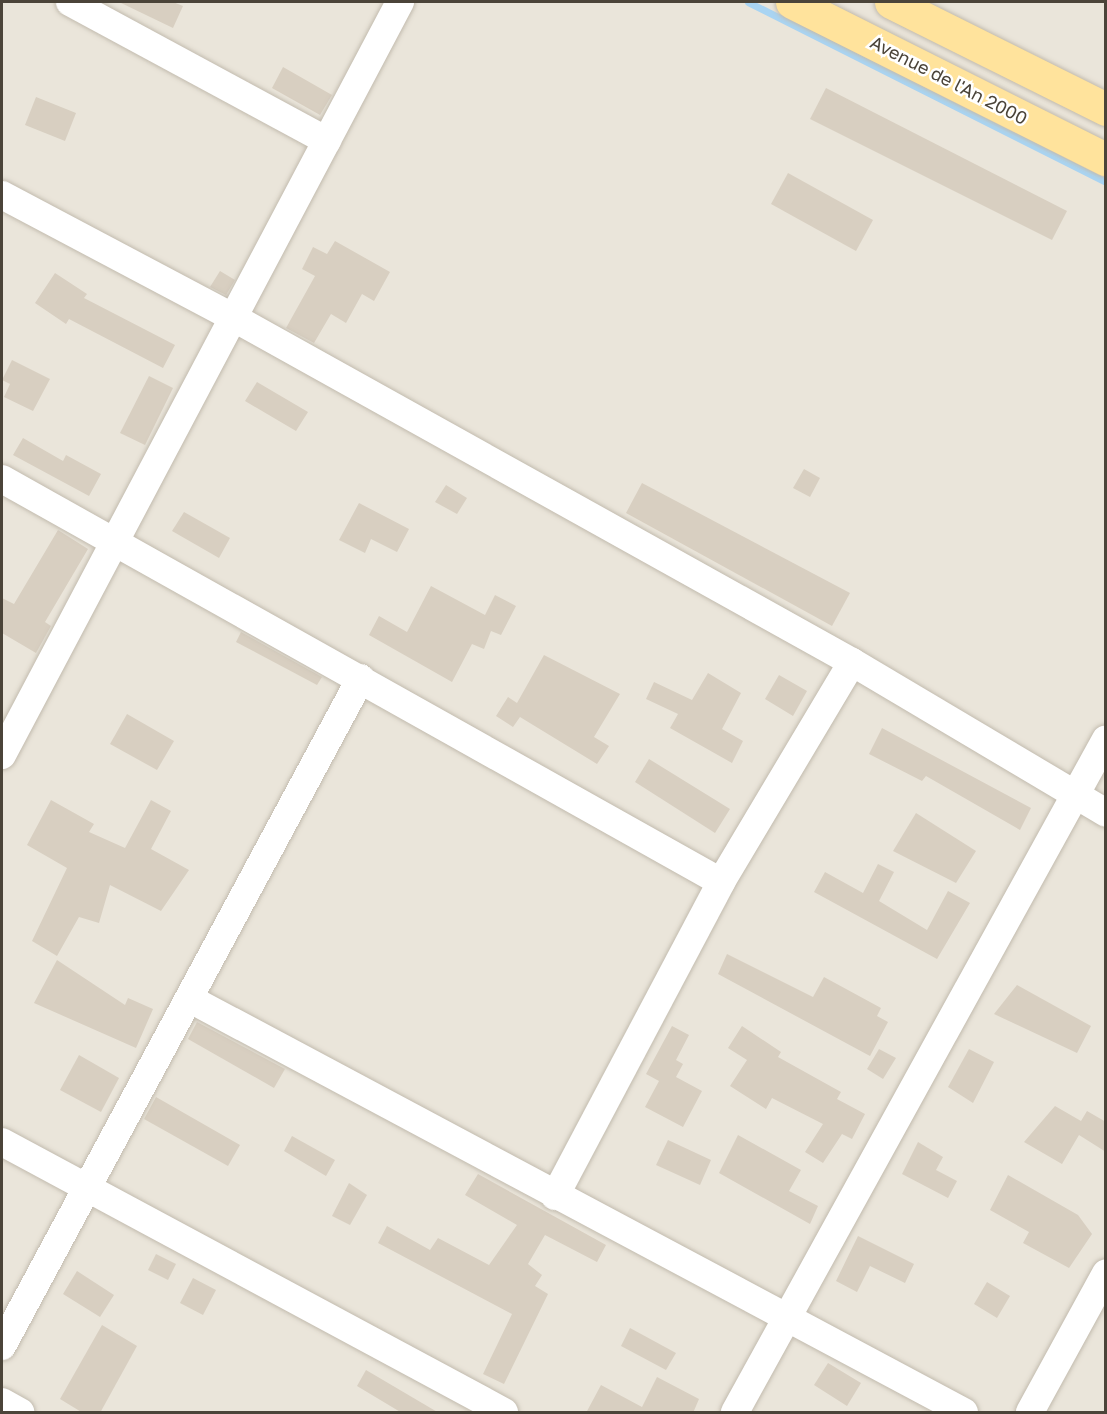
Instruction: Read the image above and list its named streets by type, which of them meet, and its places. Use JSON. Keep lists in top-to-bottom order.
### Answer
{
  "streets": {
    "main road": ["Avenue de l'An 2000"]
  }
}
